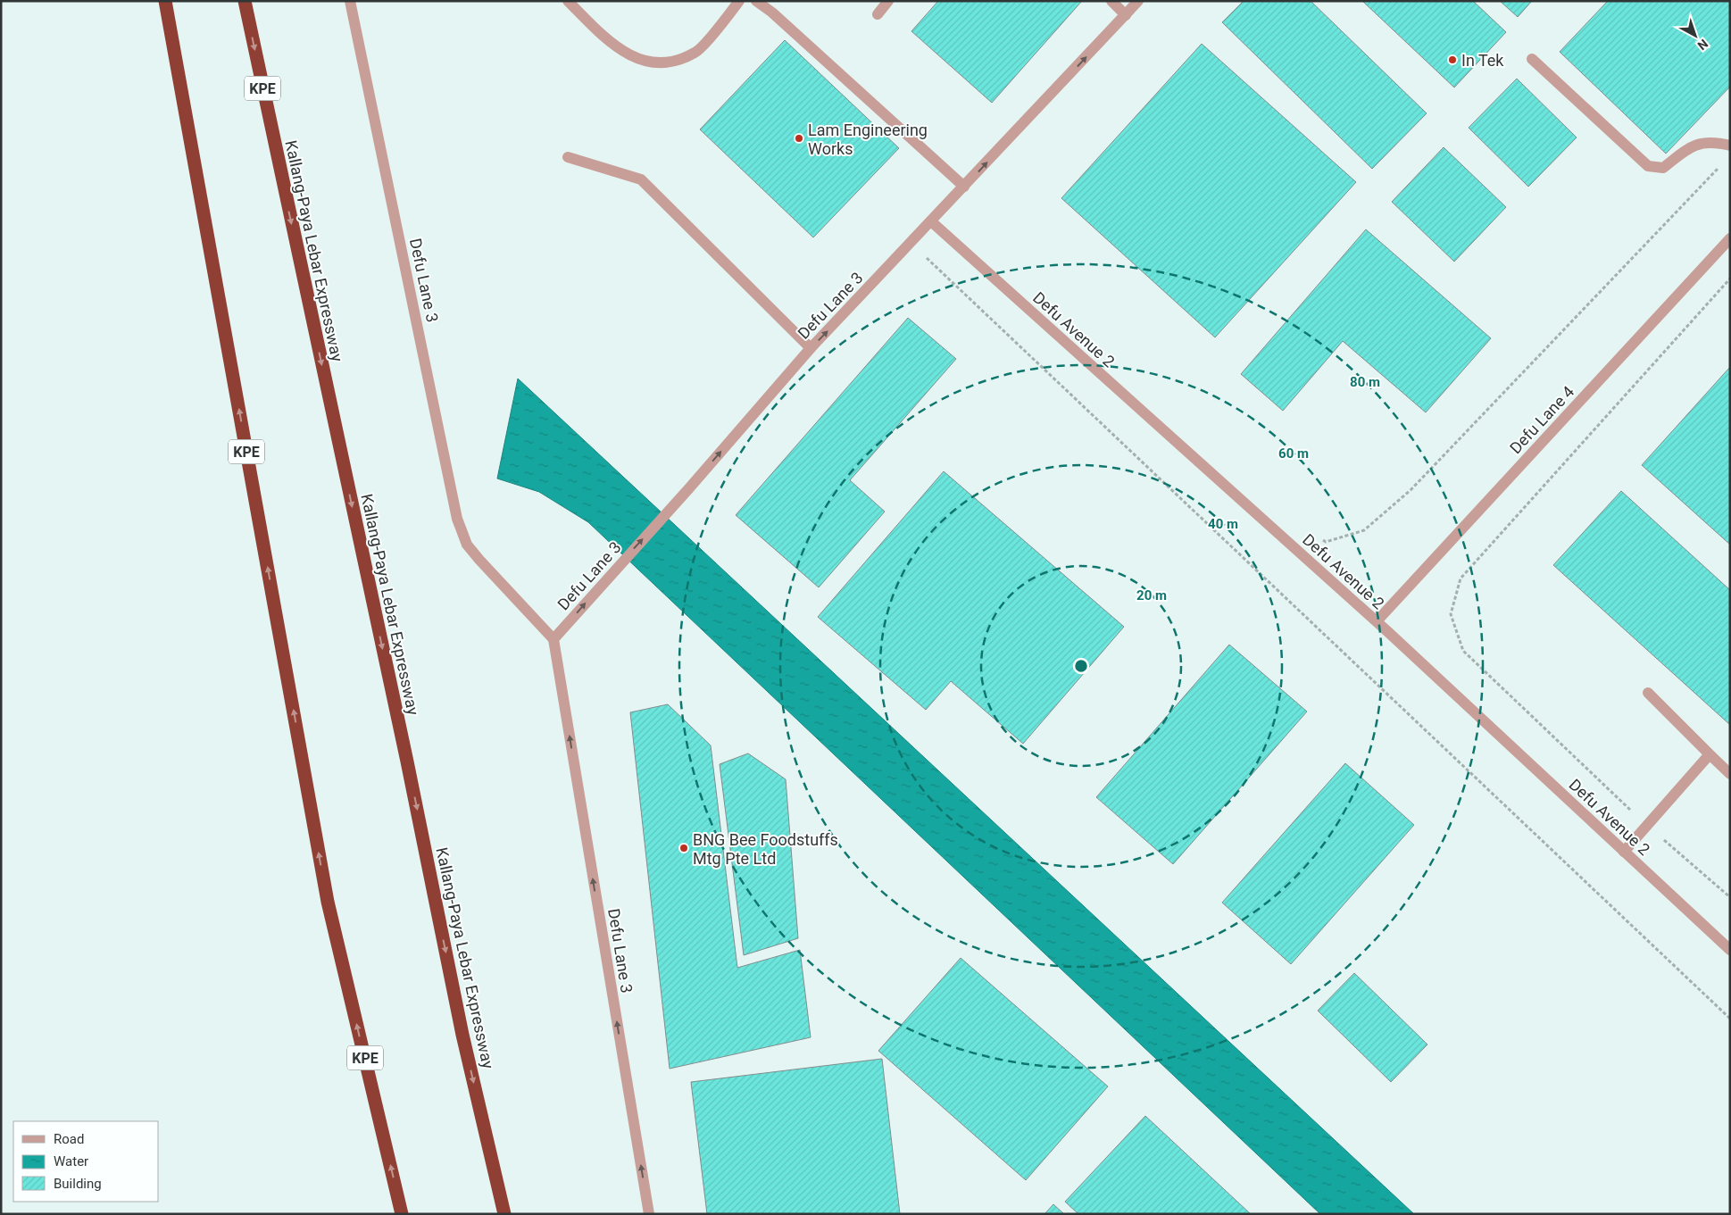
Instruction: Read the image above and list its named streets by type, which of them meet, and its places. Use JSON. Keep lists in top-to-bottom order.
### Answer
{
  "streets": {
    "highway": ["KPE", "Kallang-Paya Lebar Expressway"],
    "street": ["Defu Lane 3", "Defu Avenue 2", "Defu Lane 4"]
  },
  "crossings": [
    ["Defu Lane 3", "Defu Avenue 2"],
    ["Defu Avenue 2", "Defu Lane 4"]
  ],
  "one_way": ["Defu Lane 3"],
  "places": ["In Tek", "Lam Engineering Works", "BNG Bee Foodstuffs Mtg Pte Ltd"],
  "legend": ["Road", "Water", "Building"],
  "north": "bottom right",
  "rings": [
    "80 m",
    "60 m",
    "40 m",
    "20 m"
  ]
}
